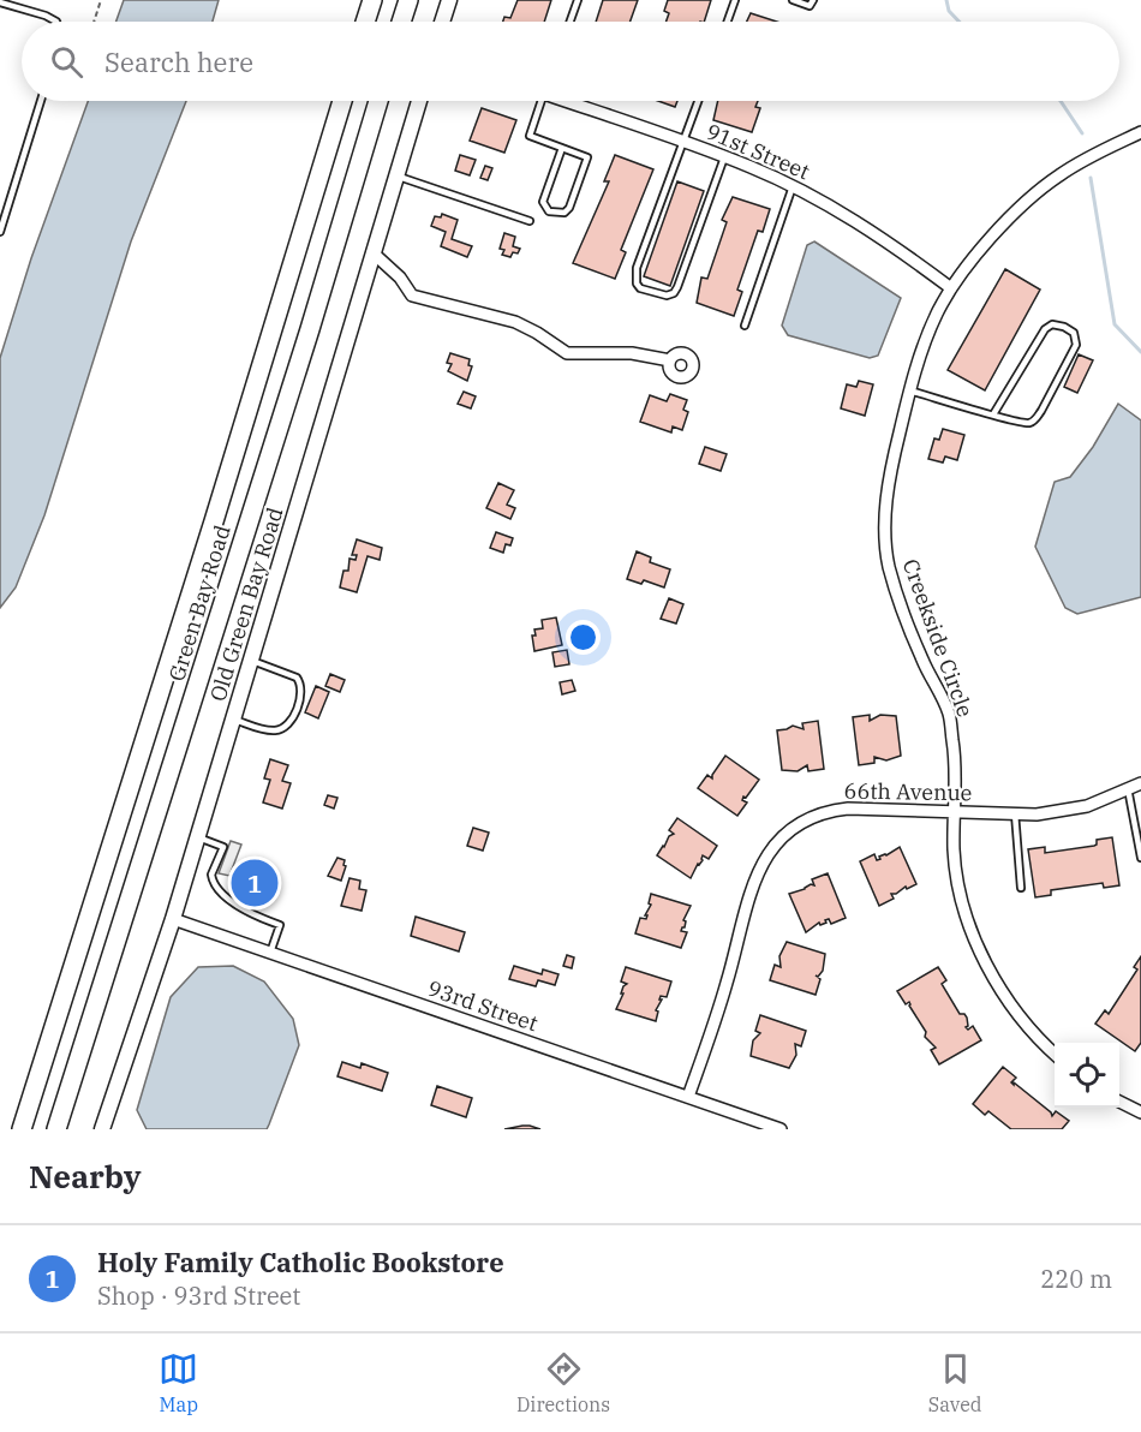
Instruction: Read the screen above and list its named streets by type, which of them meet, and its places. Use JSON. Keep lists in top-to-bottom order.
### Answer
{
  "streets": {
    "main road": ["Green Bay Road"],
    "street": [
      "91st Street",
      "Old Green Bay Road",
      "Creekside Circle",
      "66th Avenue",
      "93rd Street"
    ]
  },
  "crossings": [
    ["91st Street", "Creekside Circle"],
    ["Old Green Bay Road", "93rd Street"],
    ["Creekside Circle", "66th Avenue"],
    ["66th Avenue", "93rd Street"]
  ],
  "page": {
    "search": "Search here",
    "pins": "1",
    "heading": "Nearby",
    "list": [
      {
        "mark": "1",
        "name": "Holy Family Catholic Bookstore",
        "note": "Shop · 93rd Street",
        "value": "220 m"
      }
    ],
    "nav": ["Map", "Directions", "Saved"]
  }
}
